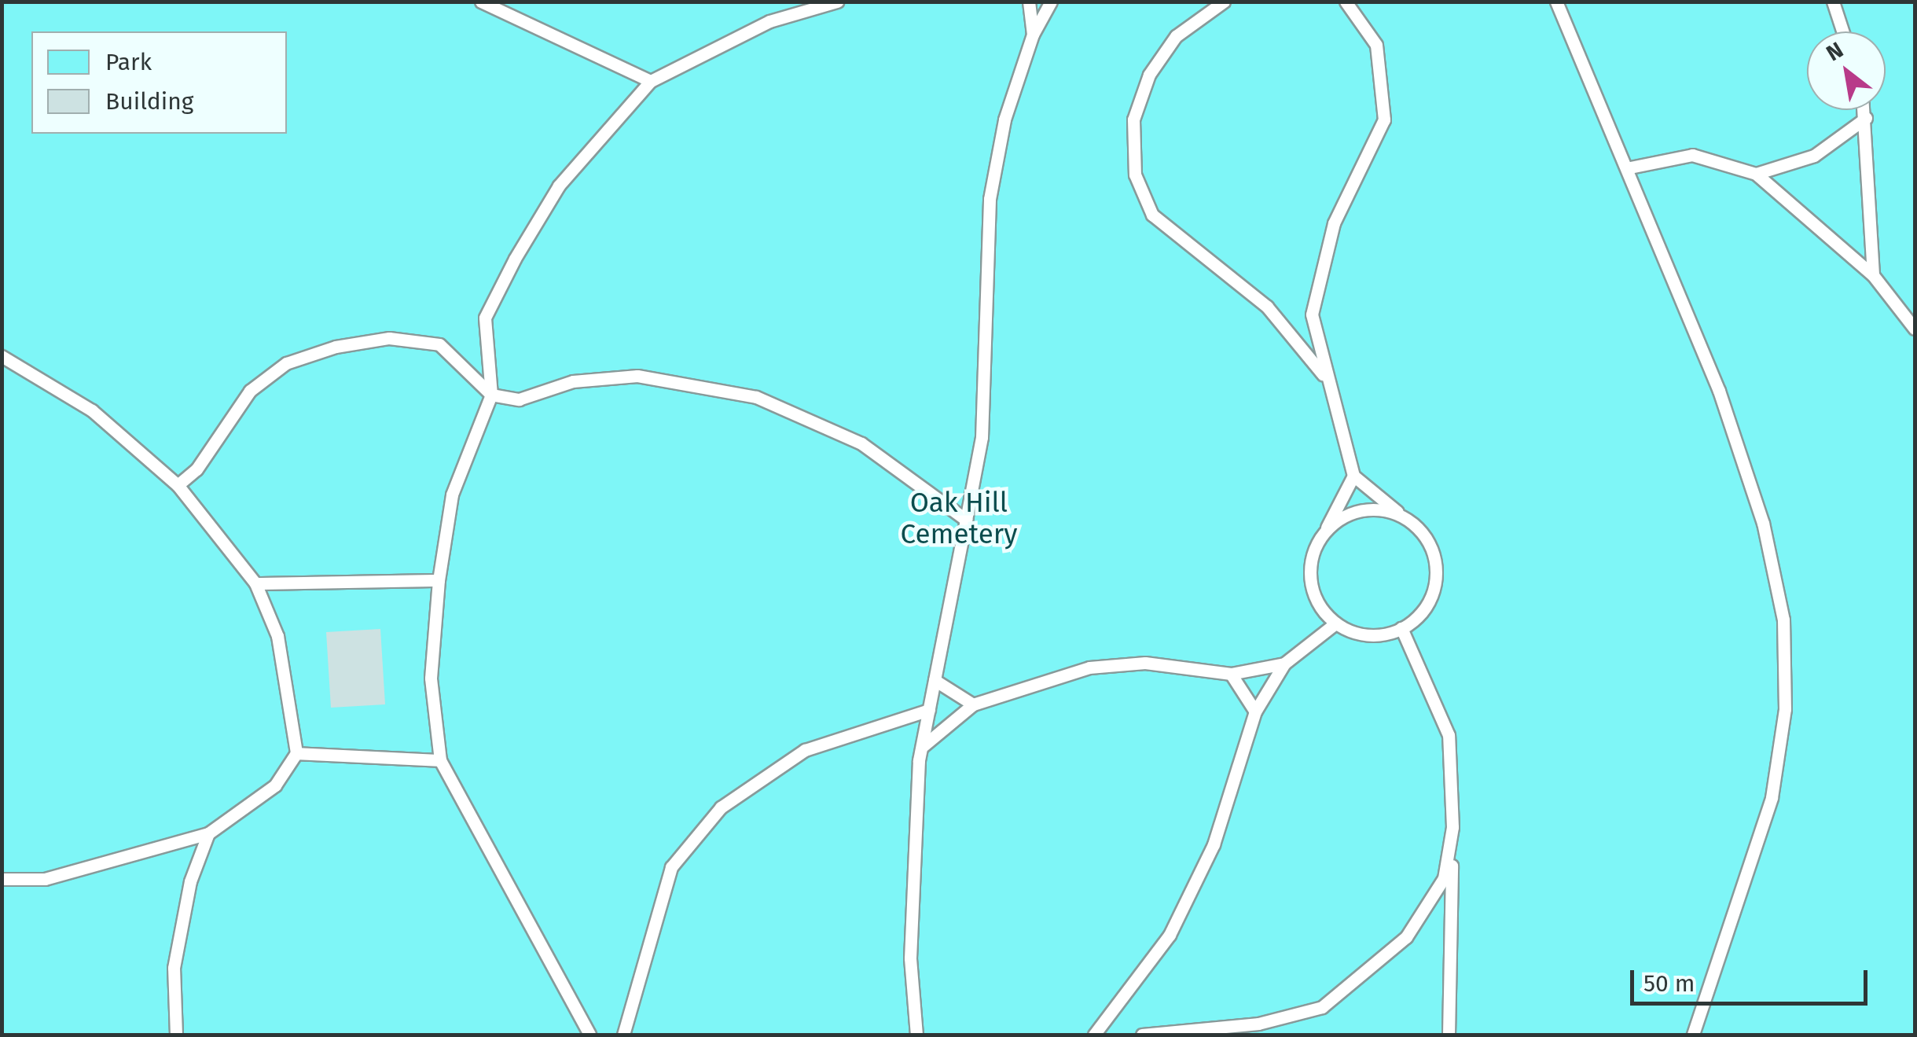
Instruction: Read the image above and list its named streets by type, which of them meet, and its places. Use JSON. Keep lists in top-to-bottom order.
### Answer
{
  "parks": ["Oak Hill Cemetery"],
  "legend": ["Park", "Building"],
  "scale_bar": "50 m",
  "north": "top left"
}
